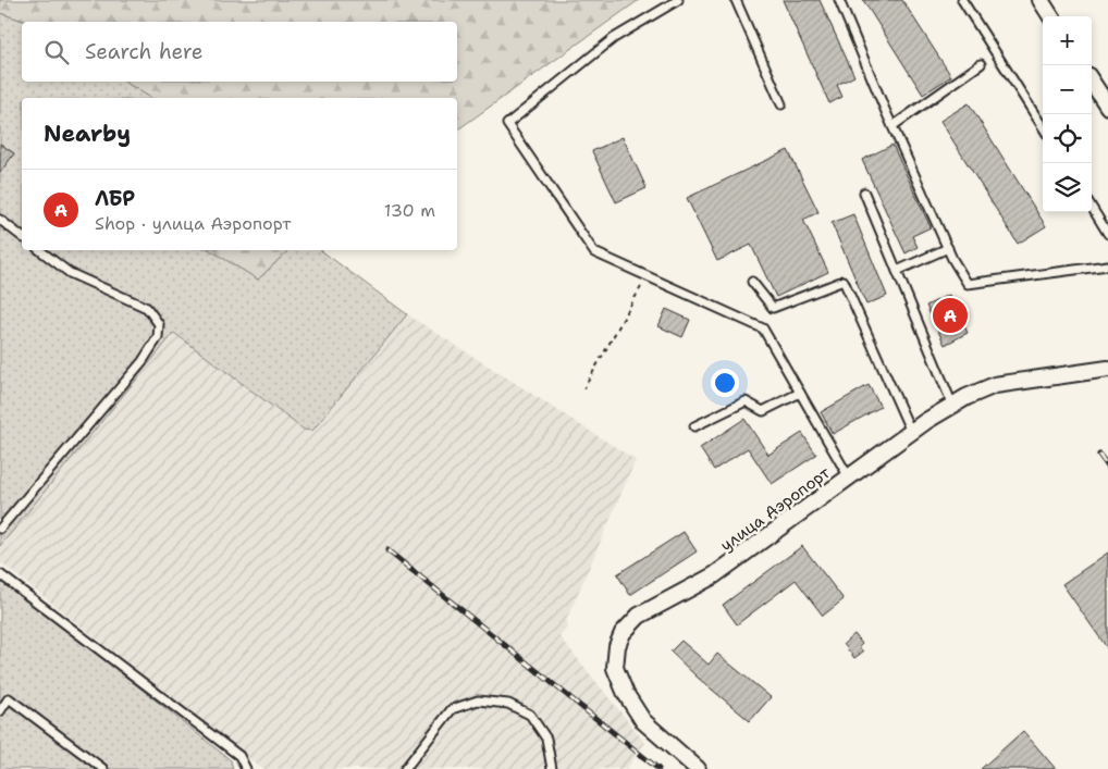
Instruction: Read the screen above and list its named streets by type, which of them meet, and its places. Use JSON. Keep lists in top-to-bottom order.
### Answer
{
  "streets": {
    "street": ["улица Аэропорт"]
  },
  "page": {
    "map_buttons": ["+", "−"],
    "search": "Search here",
    "heading": "Nearby",
    "list": [
      {
        "mark": "A",
        "name": "ЛБР",
        "note": "Shop · улица Аэропорт",
        "value": "130 m"
      }
    ],
    "pins": "A"
  }
}
